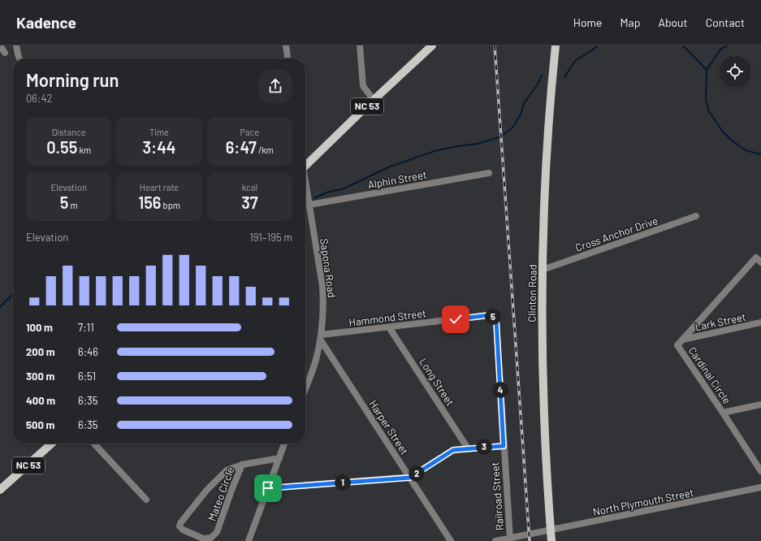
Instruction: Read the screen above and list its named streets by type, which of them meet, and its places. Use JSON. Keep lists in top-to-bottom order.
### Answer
{
  "streets": {
    "main road": ["NC 53", "Clinton Road"],
    "street": [
      "Alphin Street",
      "Cross Anchor Drive",
      "Sapona Road",
      "Hammond Street",
      "Lark Street",
      "Cardinal Circle",
      "Long Street",
      "Harper Street",
      "Mateo Circle",
      "Railroad Street",
      "North Plymouth Street"
    ]
  },
  "crossings": [
    ["Alphin Street", "Sapona Road"],
    ["Cross Anchor Drive", "Clinton Road"],
    ["Sapona Road", "Hammond Street"],
    ["Sapona Road", "Harper Street"],
    ["Clinton Road", "North Plymouth Street"],
    ["Hammond Street", "Long Street"],
    ["Hammond Street", "Harper Street"],
    ["Hammond Street", "Railroad Street"],
    ["Lark Street", "Cardinal Circle"],
    ["Railroad Street", "North Plymouth Street"]
  ],
  "page": {
    "header": "Kadence",
    "nav": [
      "Home",
      "Map",
      "About",
      "Contact"
    ],
    "heading": ["Morning run", "06:42"],
    "stats": [
      ["Distance", "0.55 km"],
      ["Time", "3:44"],
      ["Pace", "6:47 /km"],
      ["Elevation", "5 m"],
      ["Heart rate", "156 bpm"],
      ["kcal", "37"]
    ],
    "chart": ["Elevation", "191–195 m"],
    "pins": [
      "5",
      "4",
      "3",
      "2",
      "1"
    ],
    "list": [
      {
        "name": "100 m",
        "note": "7:11"
      },
      {
        "name": "200 m",
        "note": "6:46"
      },
      {
        "name": "300 m",
        "note": "6:51"
      },
      {
        "name": "400 m",
        "note": "6:35"
      },
      {
        "name": "500 m",
        "note": "6:35"
      }
    ]
  }
}
